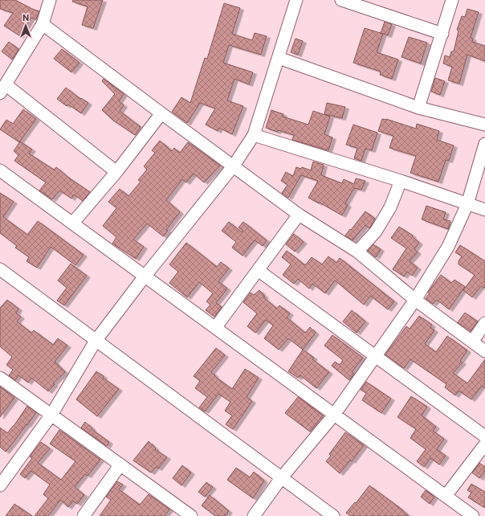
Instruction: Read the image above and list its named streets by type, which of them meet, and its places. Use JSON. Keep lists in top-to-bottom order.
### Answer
{
  "north": "top"
}
